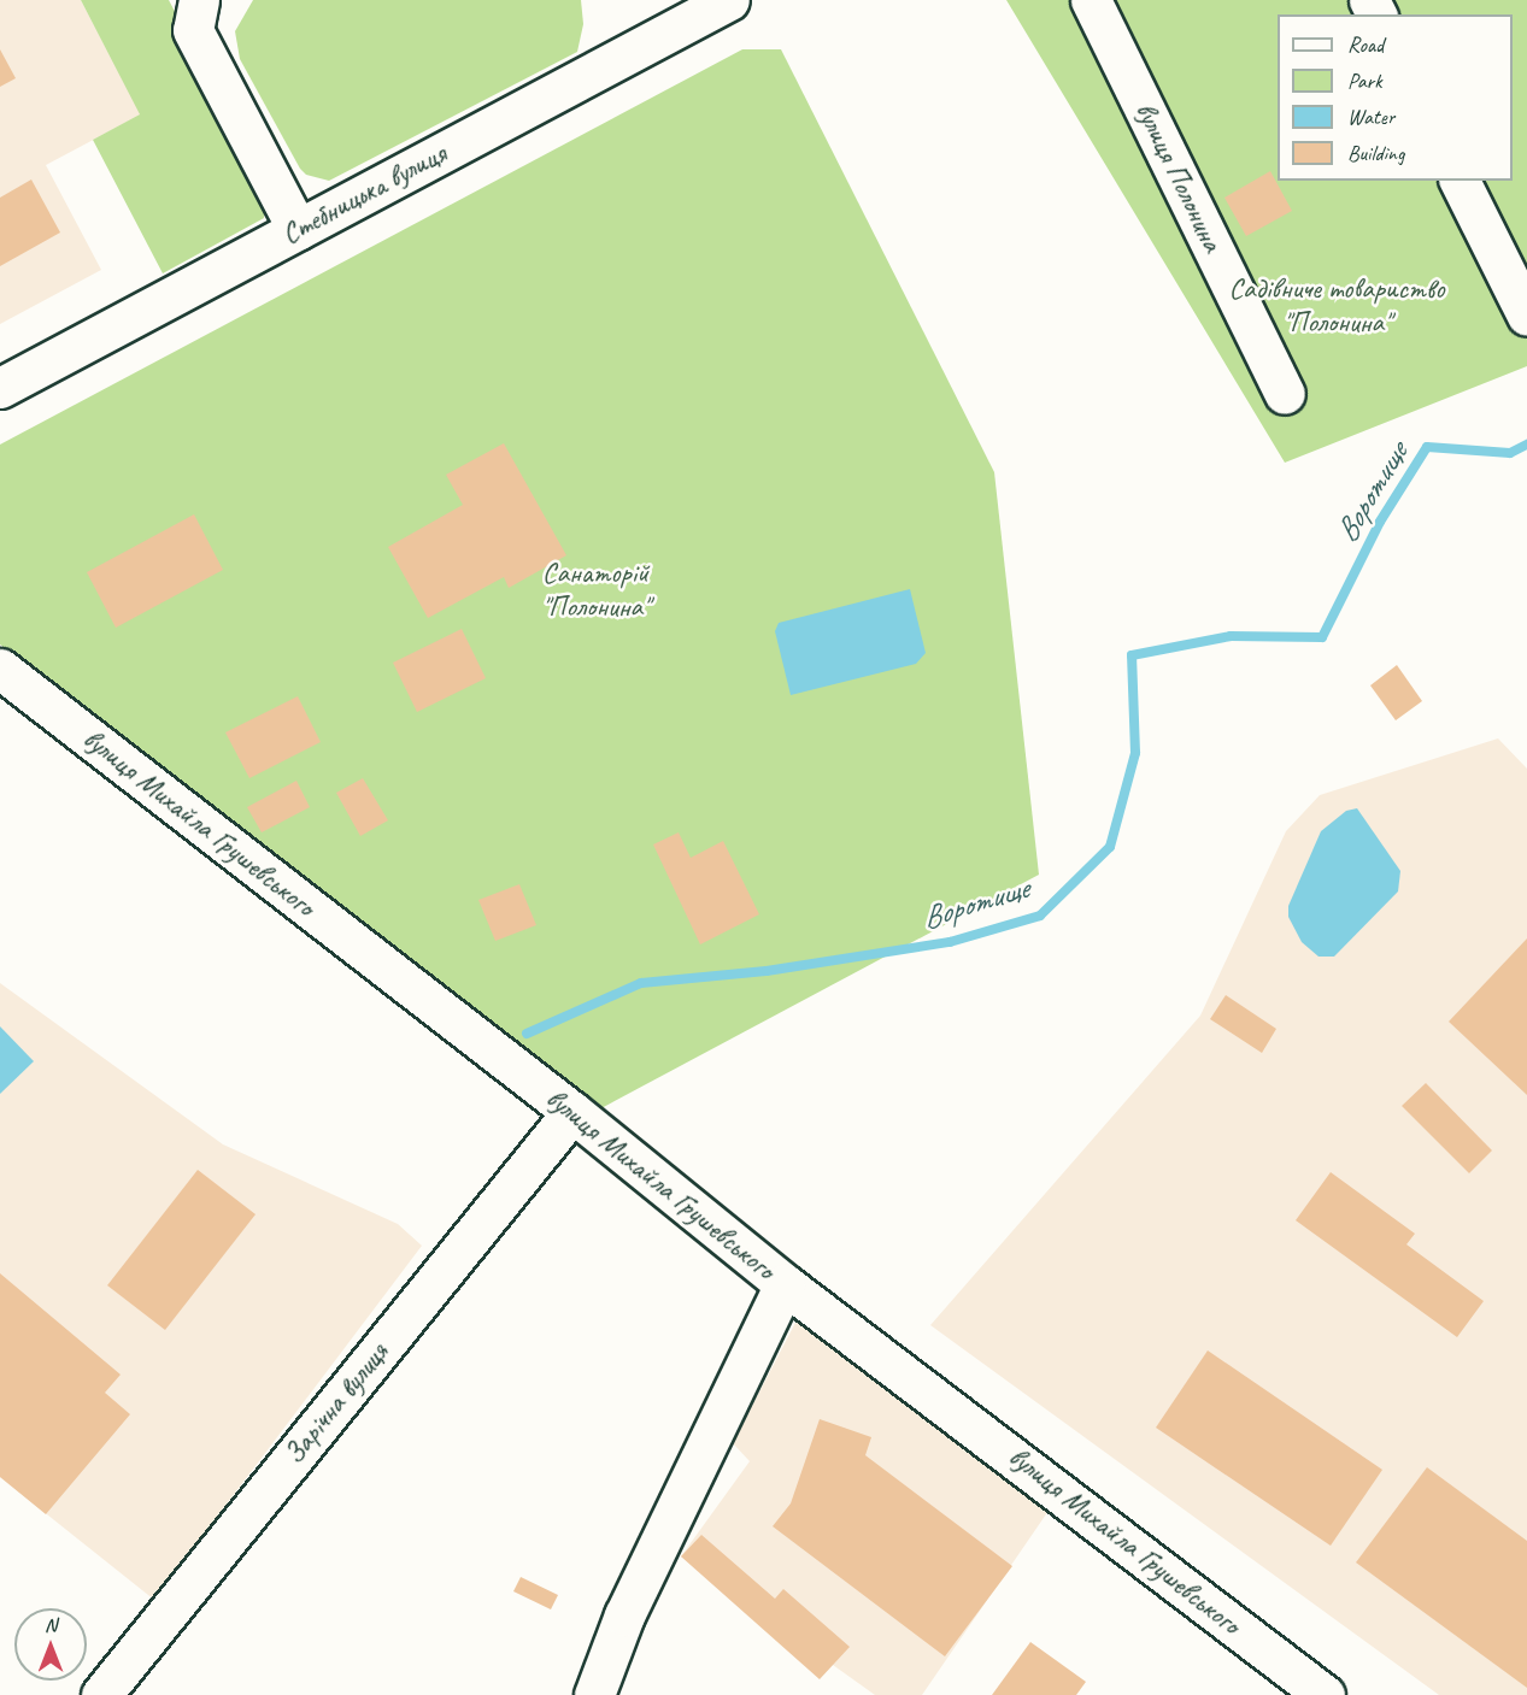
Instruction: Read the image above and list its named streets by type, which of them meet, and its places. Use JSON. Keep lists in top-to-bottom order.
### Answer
{
  "streets": {
    "street": [
      "вулиця Полонина",
      "Стебницька вулиця",
      "вулиця Михайла Грушевського",
      "Зарічна вулиця"
    ]
  },
  "crossings": [
    ["вулиця Михайла Грушевського", "Зарічна вулиця"]
  ],
  "water": ["Воротище"],
  "parks": ["Садівниче товариство \"Полонина\"", "Санаторій \"Полонина\""],
  "legend": [
    "Road",
    "Park",
    "Water",
    "Building"
  ],
  "north": "top"
}
